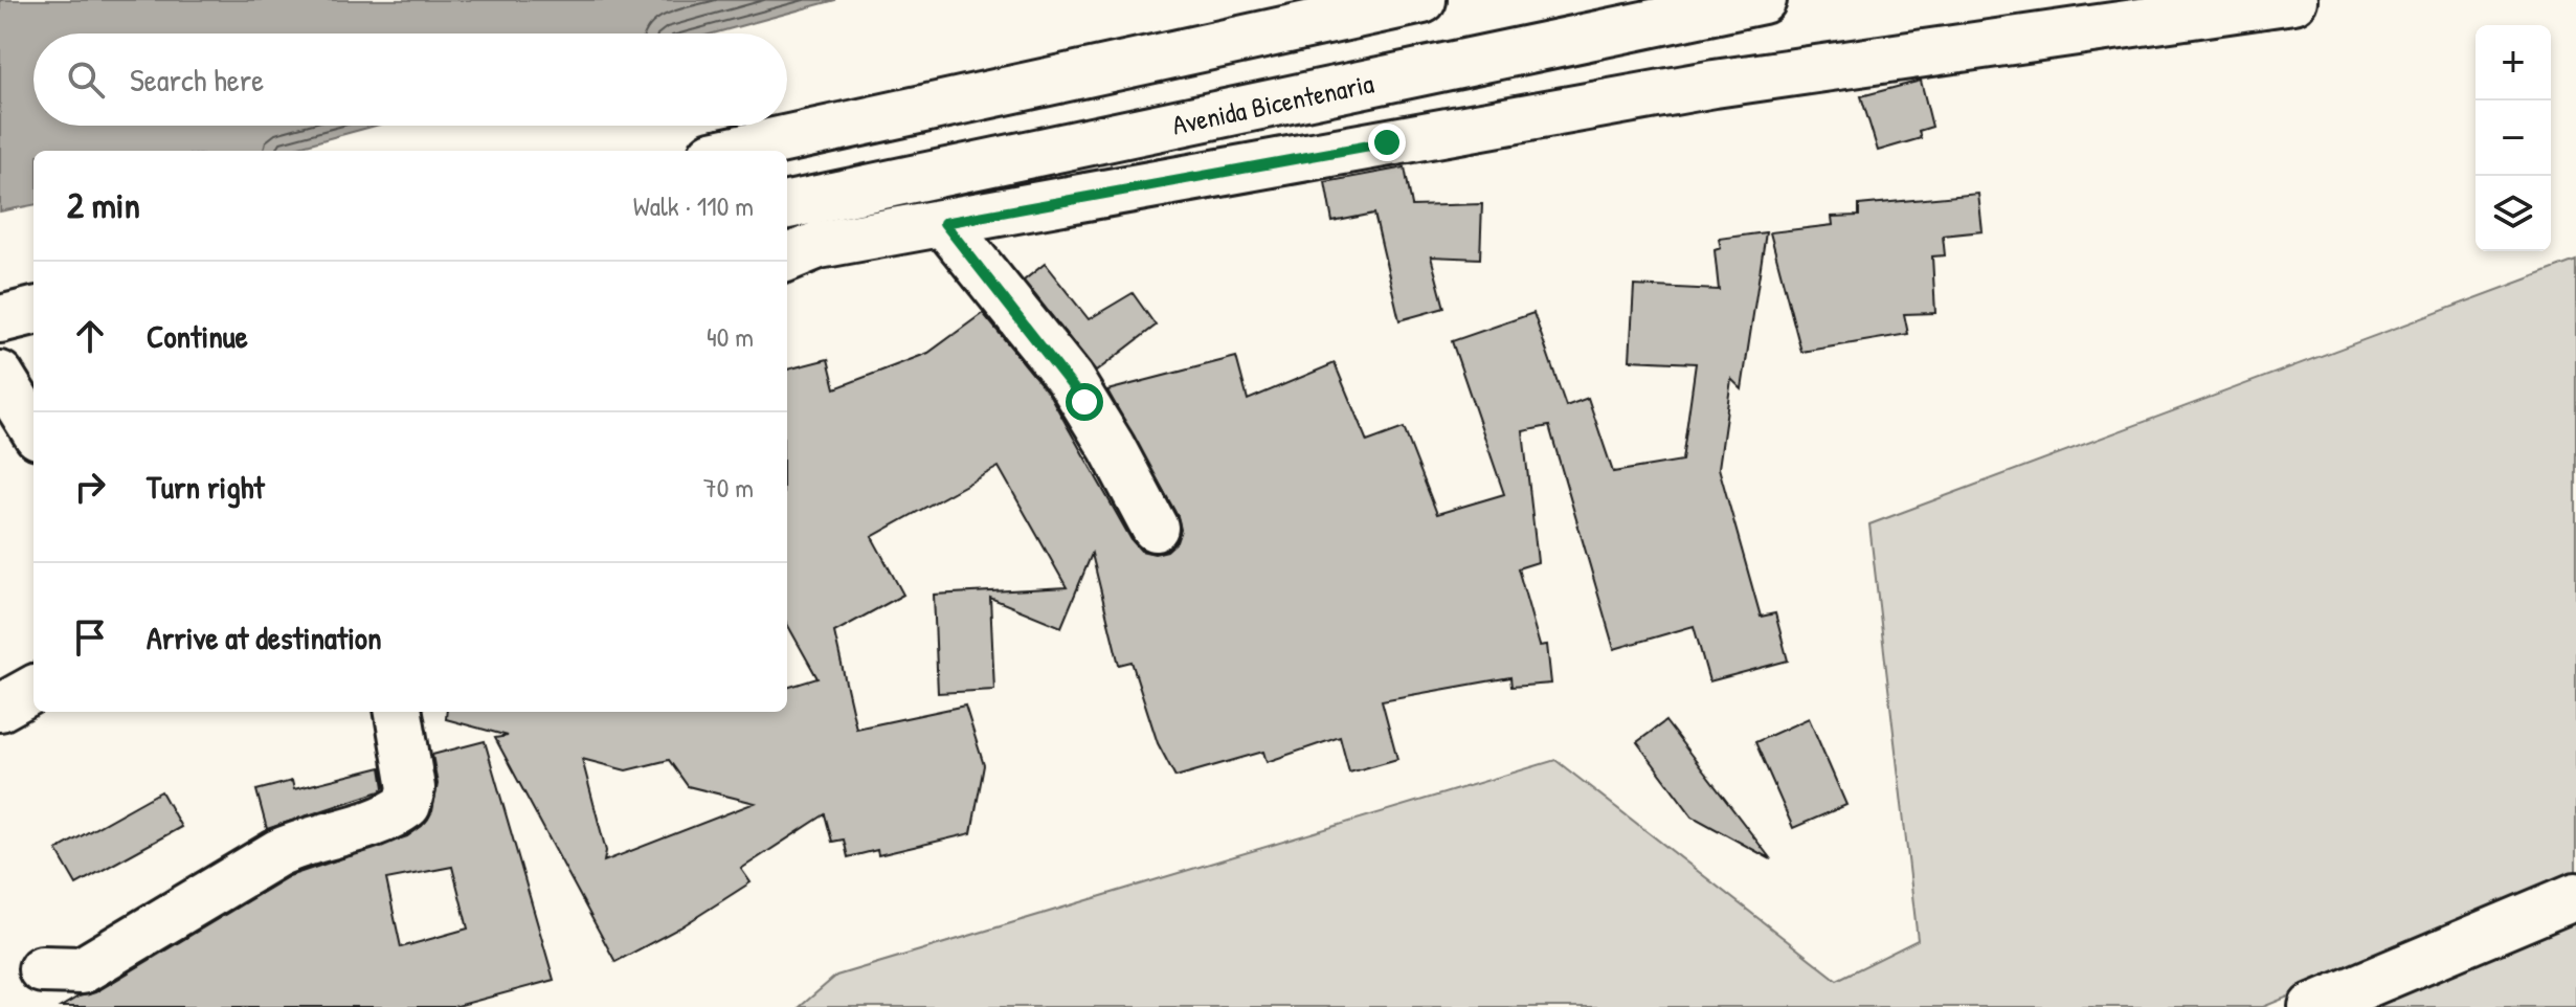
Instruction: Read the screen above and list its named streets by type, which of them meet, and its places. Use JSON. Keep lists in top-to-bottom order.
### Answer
{
  "streets": {
    "street": ["Avenida Bicentenaria"]
  },
  "page": {
    "map_buttons": ["+", "−"],
    "search": "Search here",
    "heading": ["2 min", "Walk · 110 m"],
    "list": [
      ["Continue", "40 m"],
      ["Turn right", "70 m"],
      "Arrive at destination"
    ]
  }
}
